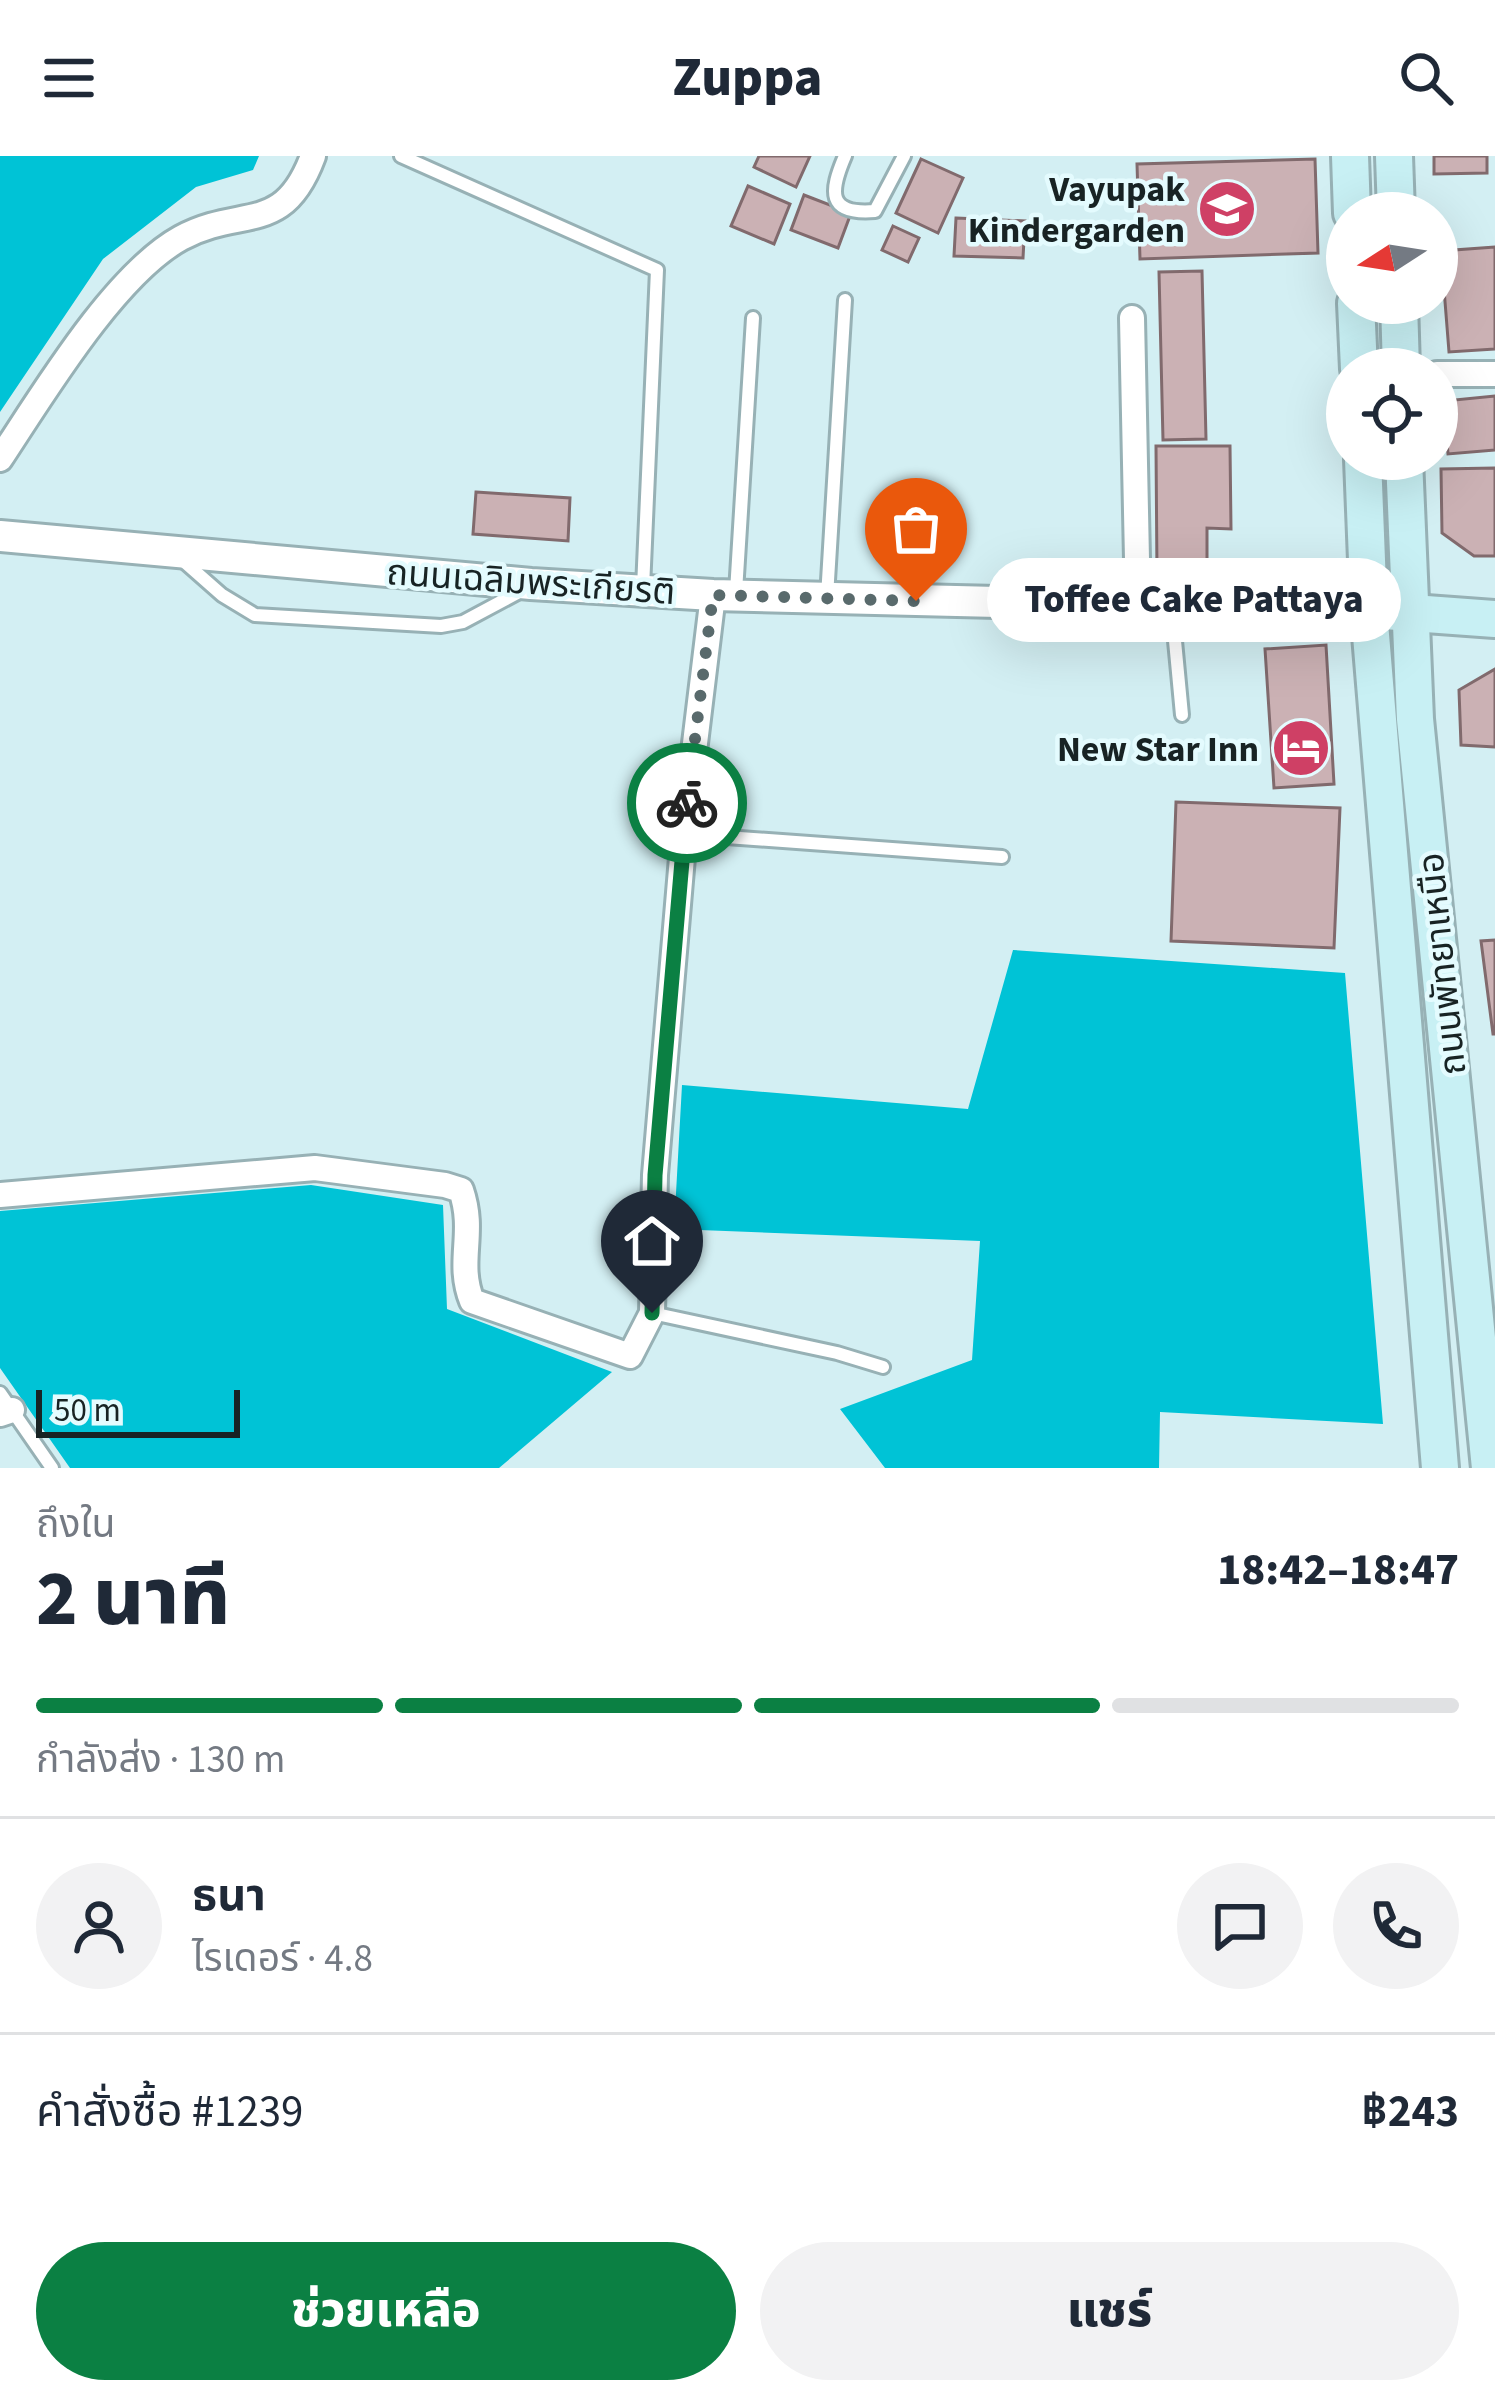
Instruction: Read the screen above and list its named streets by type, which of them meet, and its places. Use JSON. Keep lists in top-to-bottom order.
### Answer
{
  "streets": {
    "main road": ["ถนนเฉลิมพระเกียรติ", "ถนนพัทยาเหนือ"]
  },
  "crossings": [
    ["ถนนเฉลิมพระเกียรติ", "ถนนพัทยาเหนือ"]
  ],
  "places": {
    "school or university": ["Vayupak Kindergarden"],
    "other": ["Toffee Cake Pattaya"],
    "hotel": ["New Star Inn"]
  },
  "scale_bar": "50 m",
  "north": "left",
  "page": {
    "header": "Zuppa",
    "bubble": "Toffee Cake Pattaya",
    "scale": "50 m",
    "heading": ["2 นาที", "ถึงใน", "18:42–18:47"],
    "panel": [
      "ธนา",
      "ไรเดอร์ · 4.8",
      "คำสั่งซื้อ #1239",
      "฿243"
    ],
    "bar": "กำลังส่ง · 130 m",
    "buttons": ["ช่วยเหลือ", "แชร์"]
  }
}
